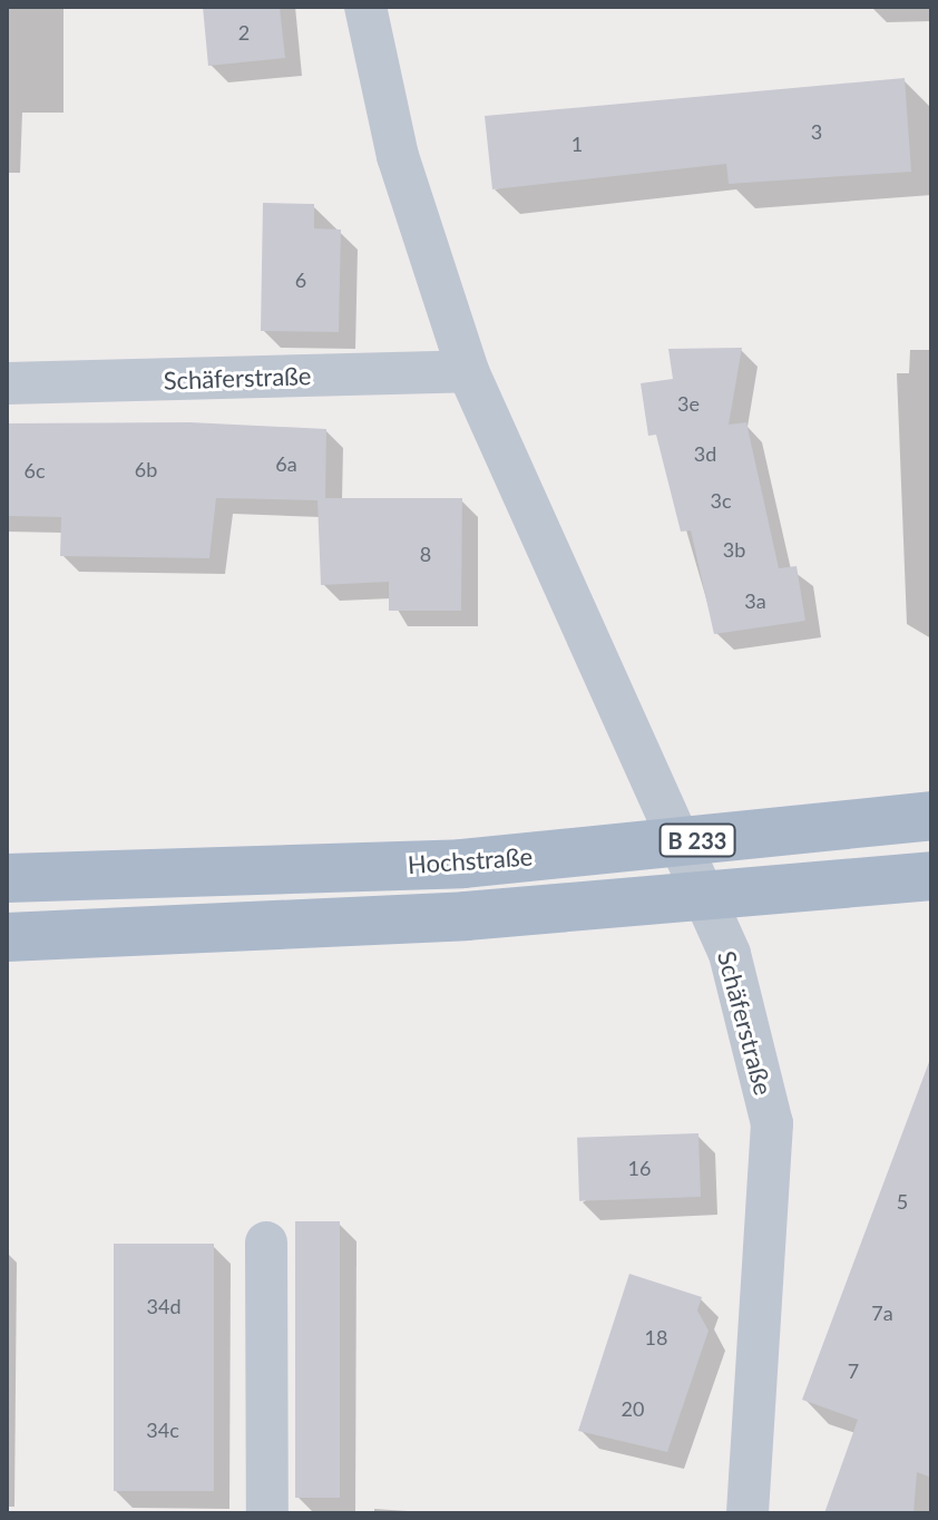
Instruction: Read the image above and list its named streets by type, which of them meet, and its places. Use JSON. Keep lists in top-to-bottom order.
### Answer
{
  "streets": {
    "main road": ["B 233", "Hochstraße"],
    "street": ["Schäferstraße"]
  },
  "house_numbers": [
    "2",
    "3",
    "1",
    "6",
    "3e",
    "3d",
    "6a",
    "6b",
    "6c",
    "3c",
    "3b",
    "8",
    "3a",
    "16",
    "5",
    "34d",
    "7a",
    "18",
    "7",
    "20",
    "34c"
  ]
}
